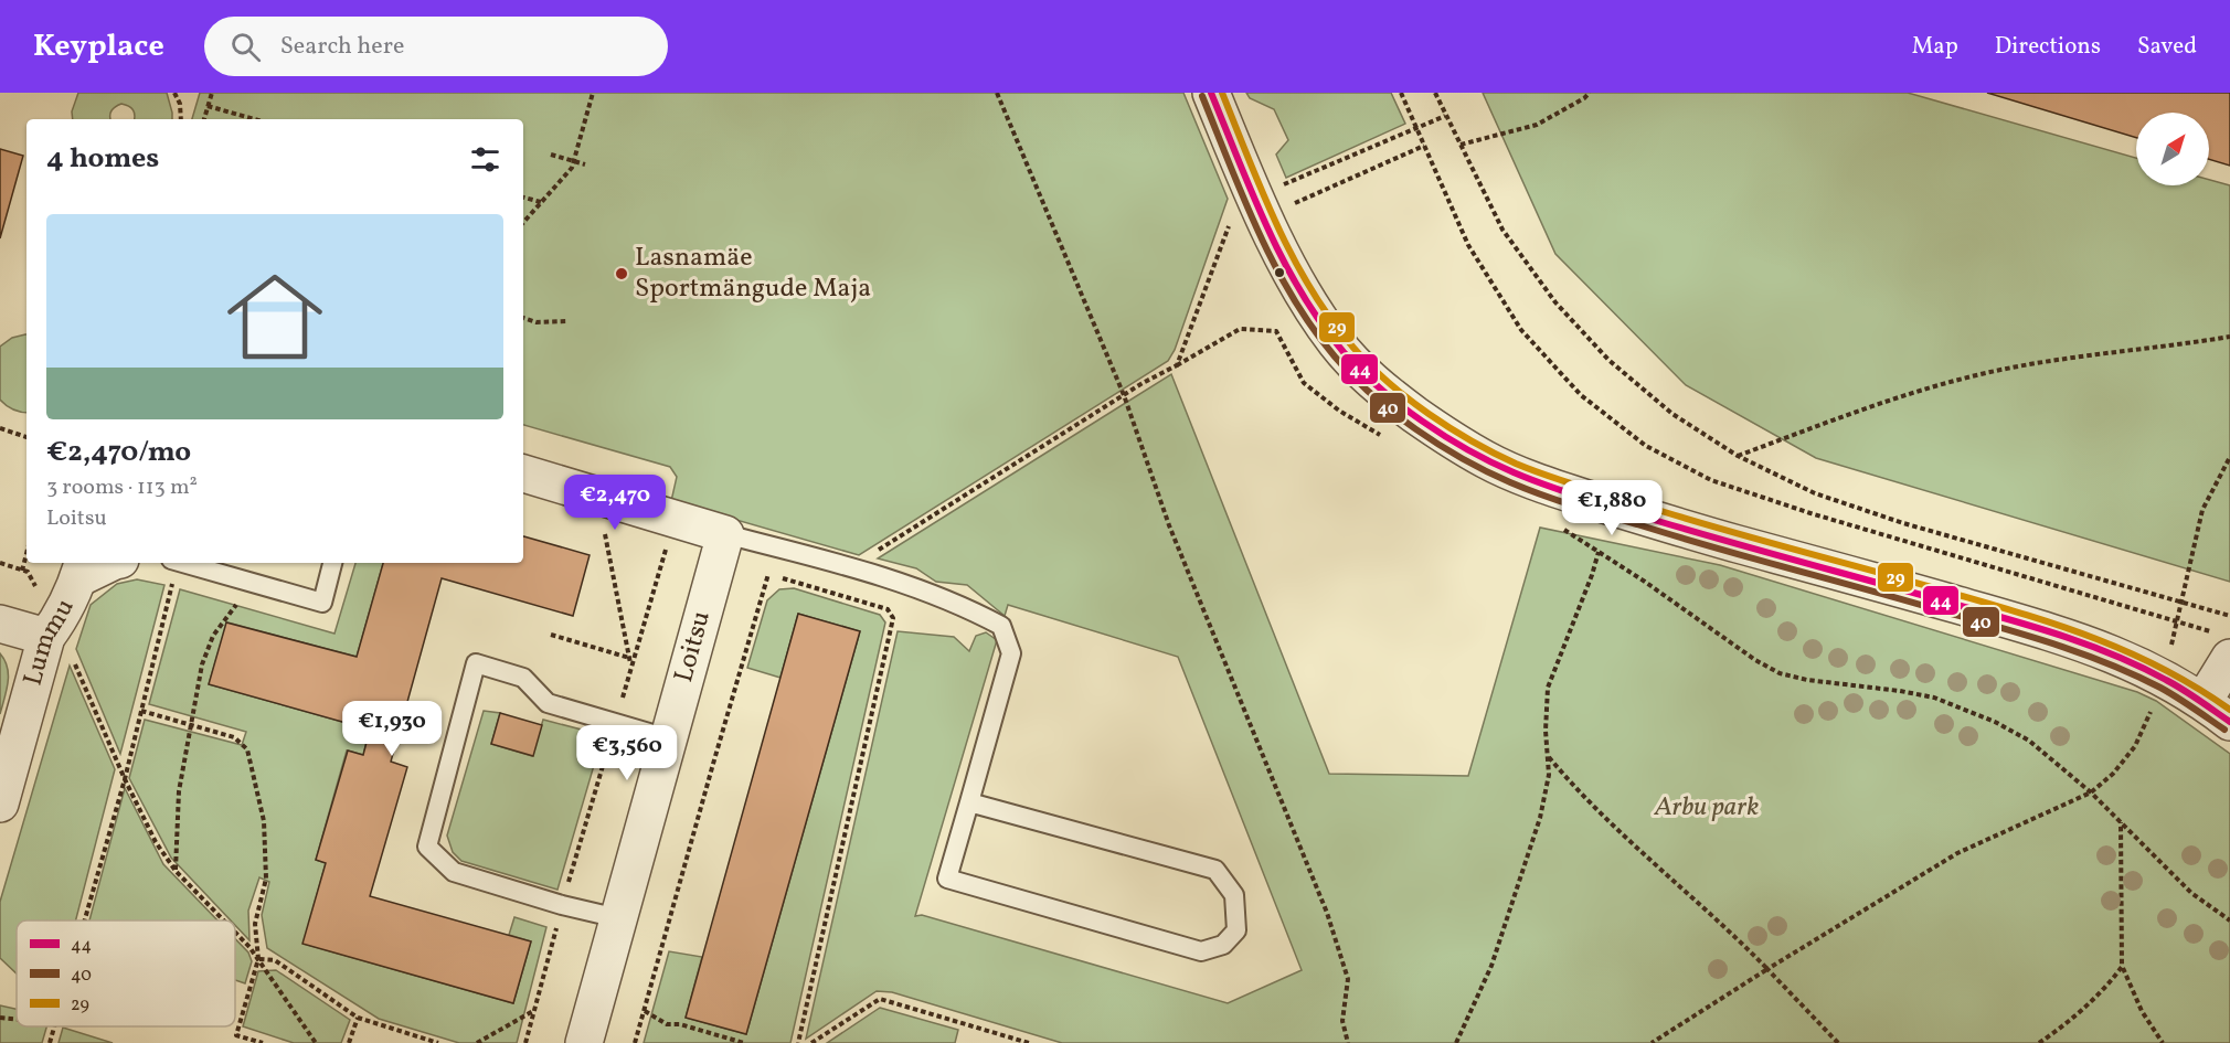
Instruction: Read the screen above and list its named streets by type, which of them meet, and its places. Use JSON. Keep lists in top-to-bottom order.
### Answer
{
  "streets": {
    "street": ["Lummu", "Loitsu"]
  },
  "parks": ["Arbu park"],
  "places": ["Lasnamäe Sportmängude Maja"],
  "lines": ["transit line 44", "transit line 29", "transit line 40"],
  "legend": ["44", "40", "29"],
  "north": "top right",
  "page": {
    "header": "Keyplace",
    "search": "Search here",
    "nav": ["Map", "Directions", "Saved"],
    "heading": "4 homes",
    "list": [
      {
        "name": "€2,470/mo",
        "note": "3 rooms · 113 m² · Loitsu"
      }
    ],
    "price": [
      "€2,470",
      "€1,880",
      "€1,930",
      "€3,560"
    ]
  }
}
